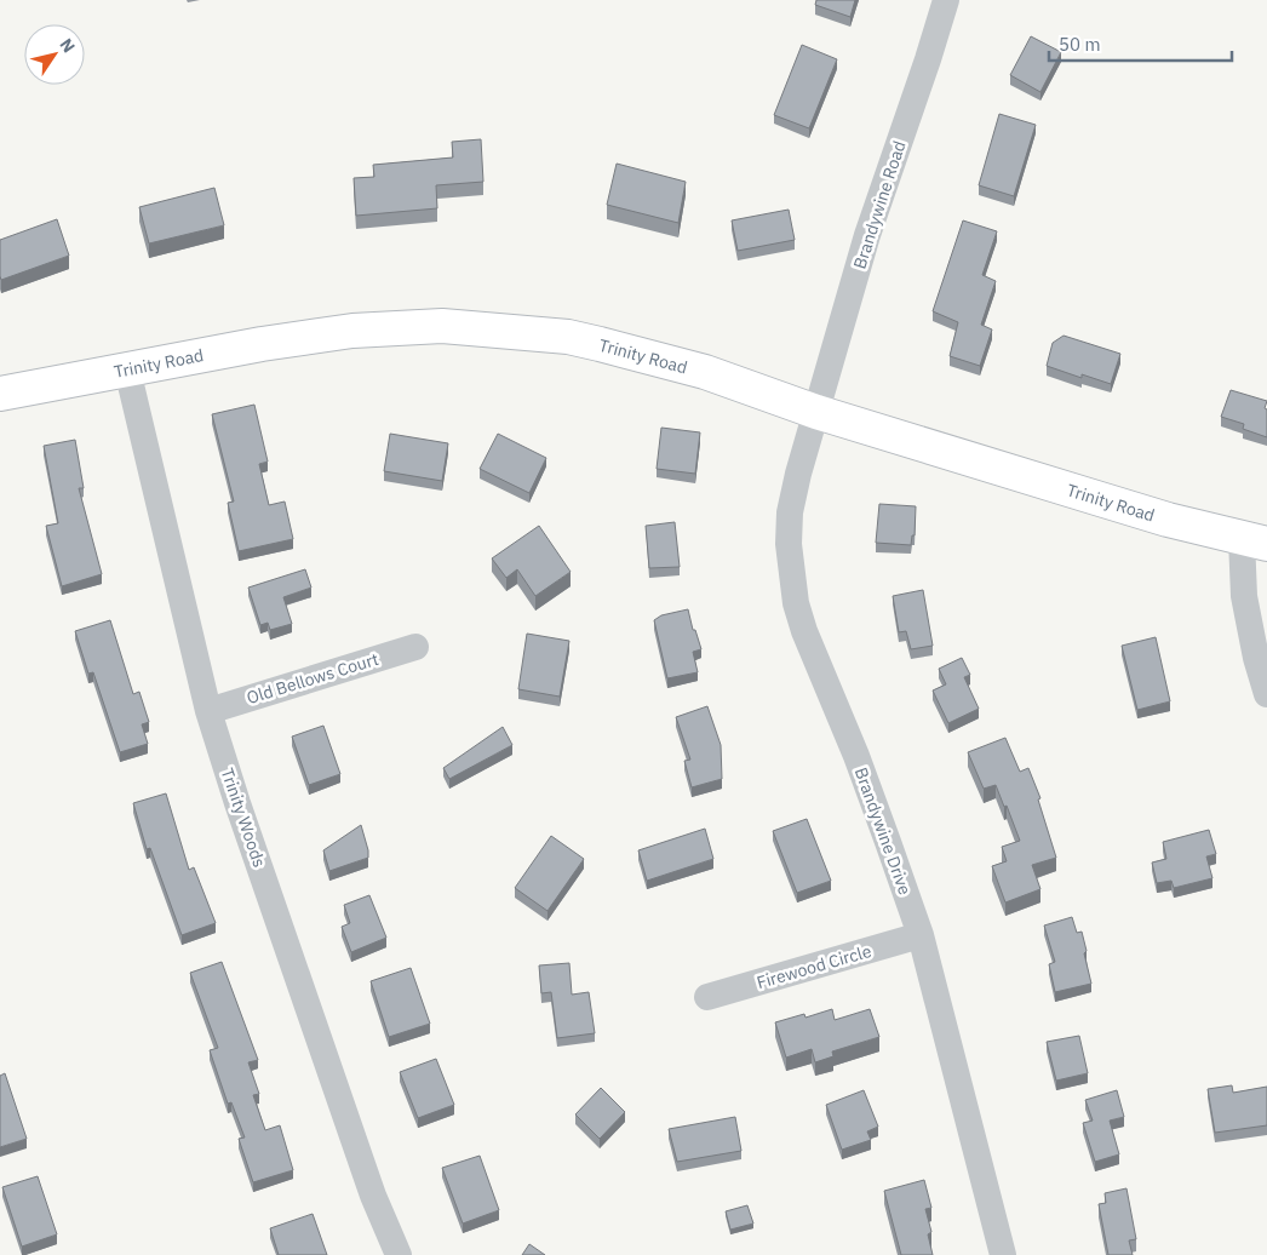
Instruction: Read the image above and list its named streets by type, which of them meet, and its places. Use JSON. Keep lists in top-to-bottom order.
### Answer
{
  "streets": {
    "main road": ["Trinity Road"],
    "street": [
      "Brandywine Road",
      "Old Bellows Court",
      "Trinity Woods",
      "Brandywine Drive",
      "Firewood Circle"
    ]
  },
  "crossings": [
    ["Brandywine Road", "Trinity Road"],
    ["Brandywine Road", "Brandywine Drive"],
    ["Trinity Road", "Trinity Woods"],
    ["Trinity Road", "Brandywine Drive"],
    ["Old Bellows Court", "Trinity Woods"],
    ["Brandywine Drive", "Firewood Circle"]
  ],
  "scale_bar": "50 m",
  "north": "top right"
}
